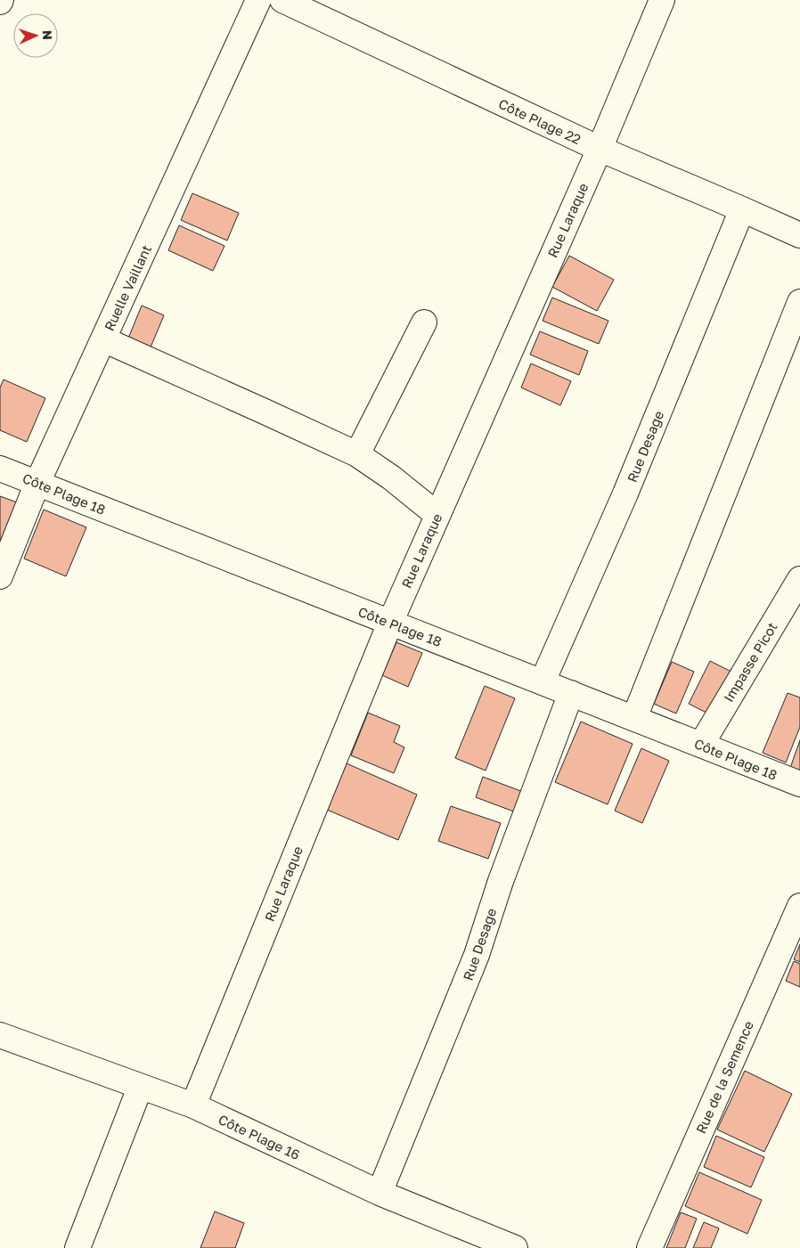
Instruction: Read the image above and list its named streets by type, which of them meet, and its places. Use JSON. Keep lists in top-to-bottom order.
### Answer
{
  "streets": {
    "street": [
      "Côte Plage 22",
      "Rue Laraque",
      "Ruelle Vaillant",
      "Rue Desage",
      "Côte Plage 18",
      "Impasse Picot",
      "Rue de la Semence",
      "Côte Plage 16"
    ]
  },
  "crossings": [
    ["Côte Plage 22", "Rue Laraque"],
    ["Côte Plage 22", "Rue Desage"],
    ["Rue Laraque", "Côte Plage 18"],
    ["Rue Laraque", "Côte Plage 16"],
    ["Ruelle Vaillant", "Côte Plage 18"],
    ["Rue Desage", "Côte Plage 18"],
    ["Rue Desage", "Côte Plage 16"],
    ["Côte Plage 18", "Impasse Picot"]
  ],
  "north": "right"
}
